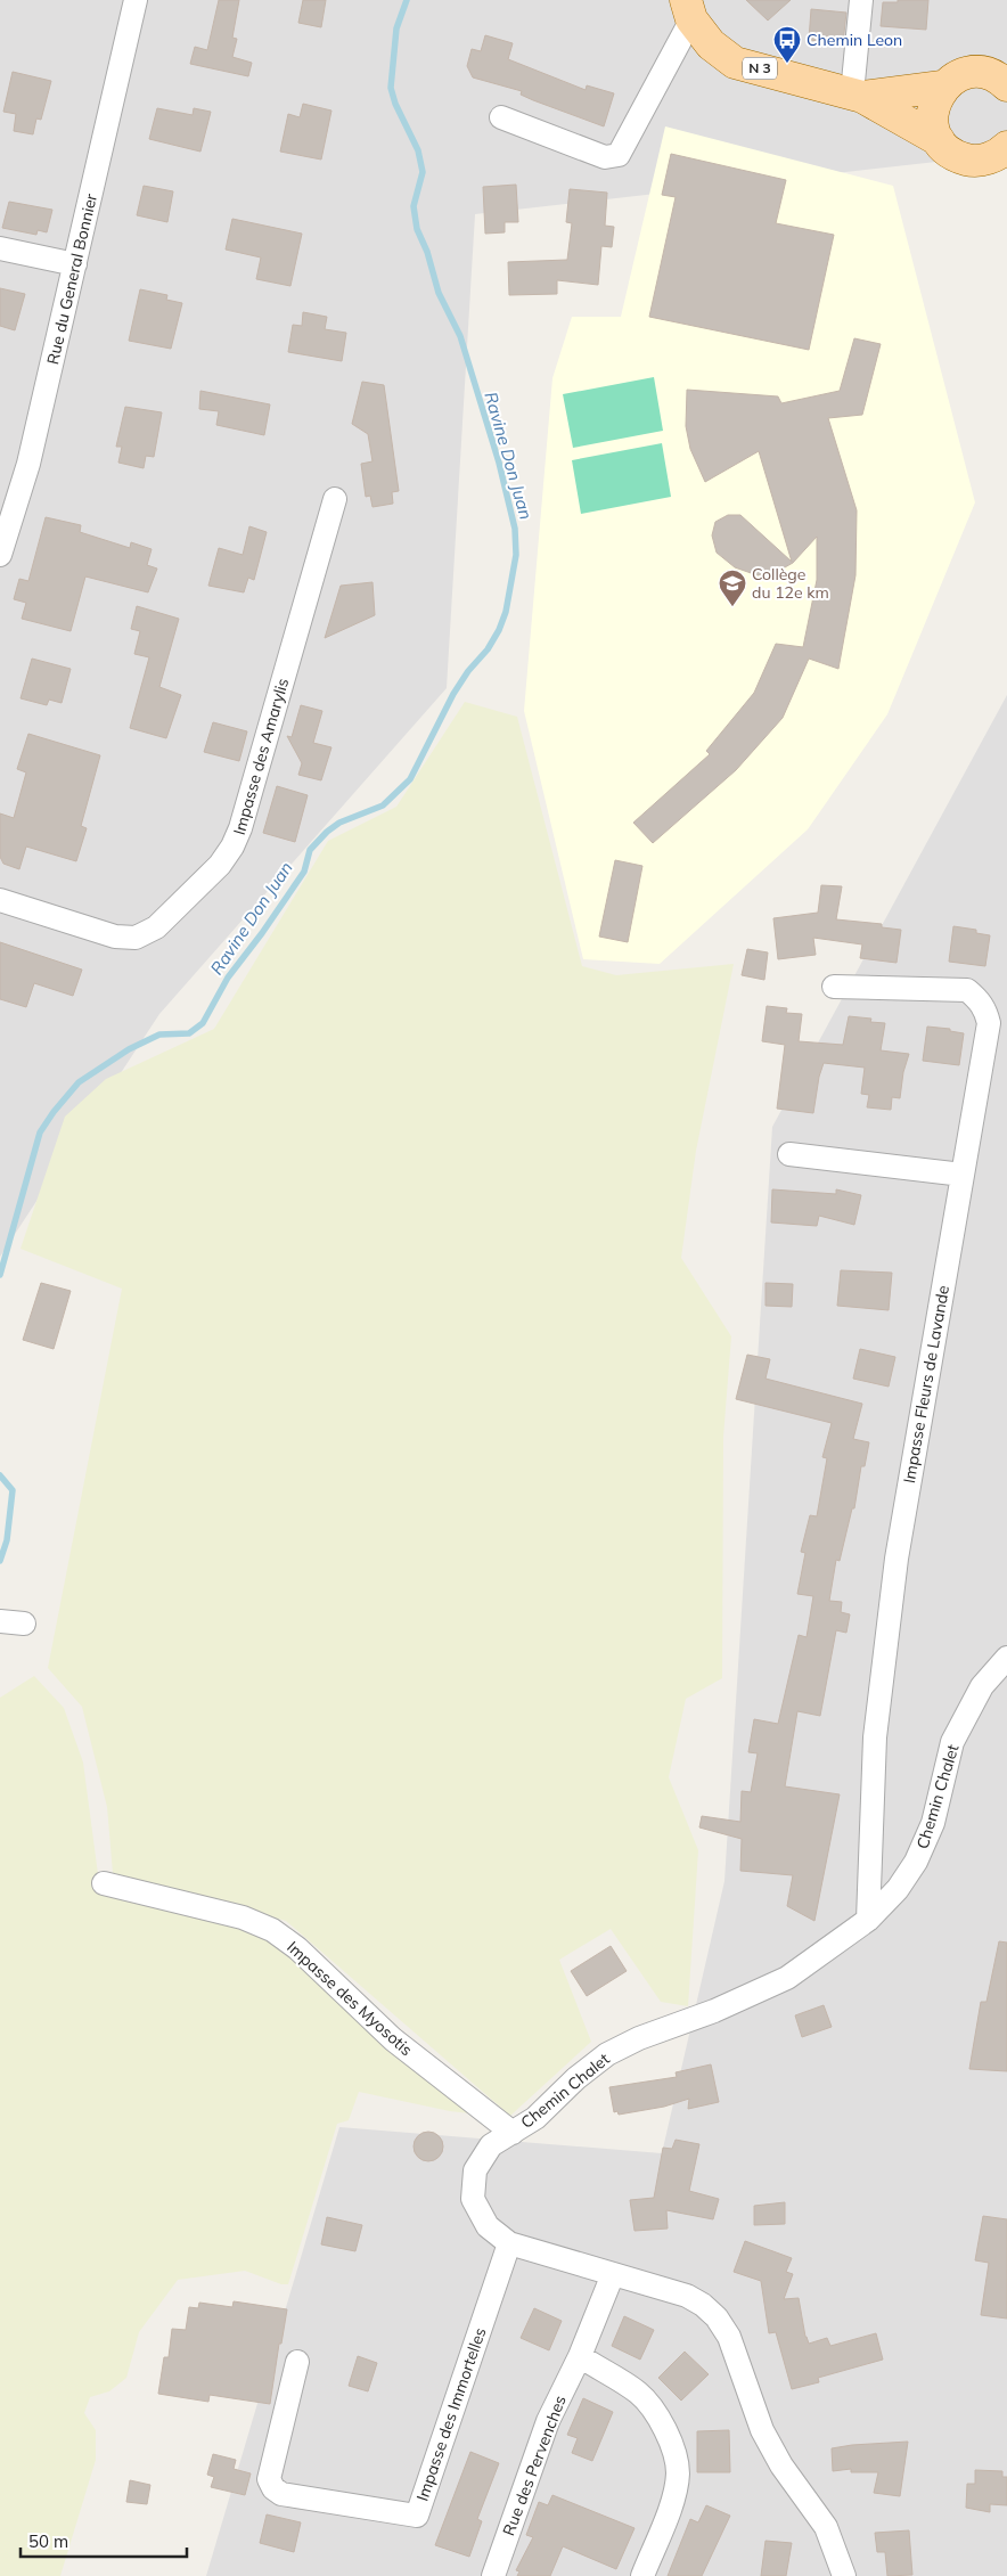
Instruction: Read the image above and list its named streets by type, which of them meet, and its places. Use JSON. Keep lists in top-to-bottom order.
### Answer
{
  "streets": {
    "main road": ["N 3"],
    "street": [
      "Rue du General Bonnier",
      "Impasse des Amarylis",
      "Impasse Fleurs de Lavande",
      "Chemin Chalet",
      "Impasse des Myosotis",
      "Impasse des Immortelles",
      "Rue des Pervenches"
    ]
  },
  "crossings": [
    ["Impasse Fleurs de Lavande", "Chemin Chalet"],
    ["Chemin Chalet", "Impasse des Myosotis"],
    ["Chemin Chalet", "Impasse des Immortelles"],
    ["Chemin Chalet", "Rue des Pervenches"]
  ],
  "water": ["Ravine Don Juan"],
  "places": {
    "bus stop": ["Chemin Leon"],
    "school or university": ["Collège du 12e km"]
  },
  "scale_bar": "50 m"
}
